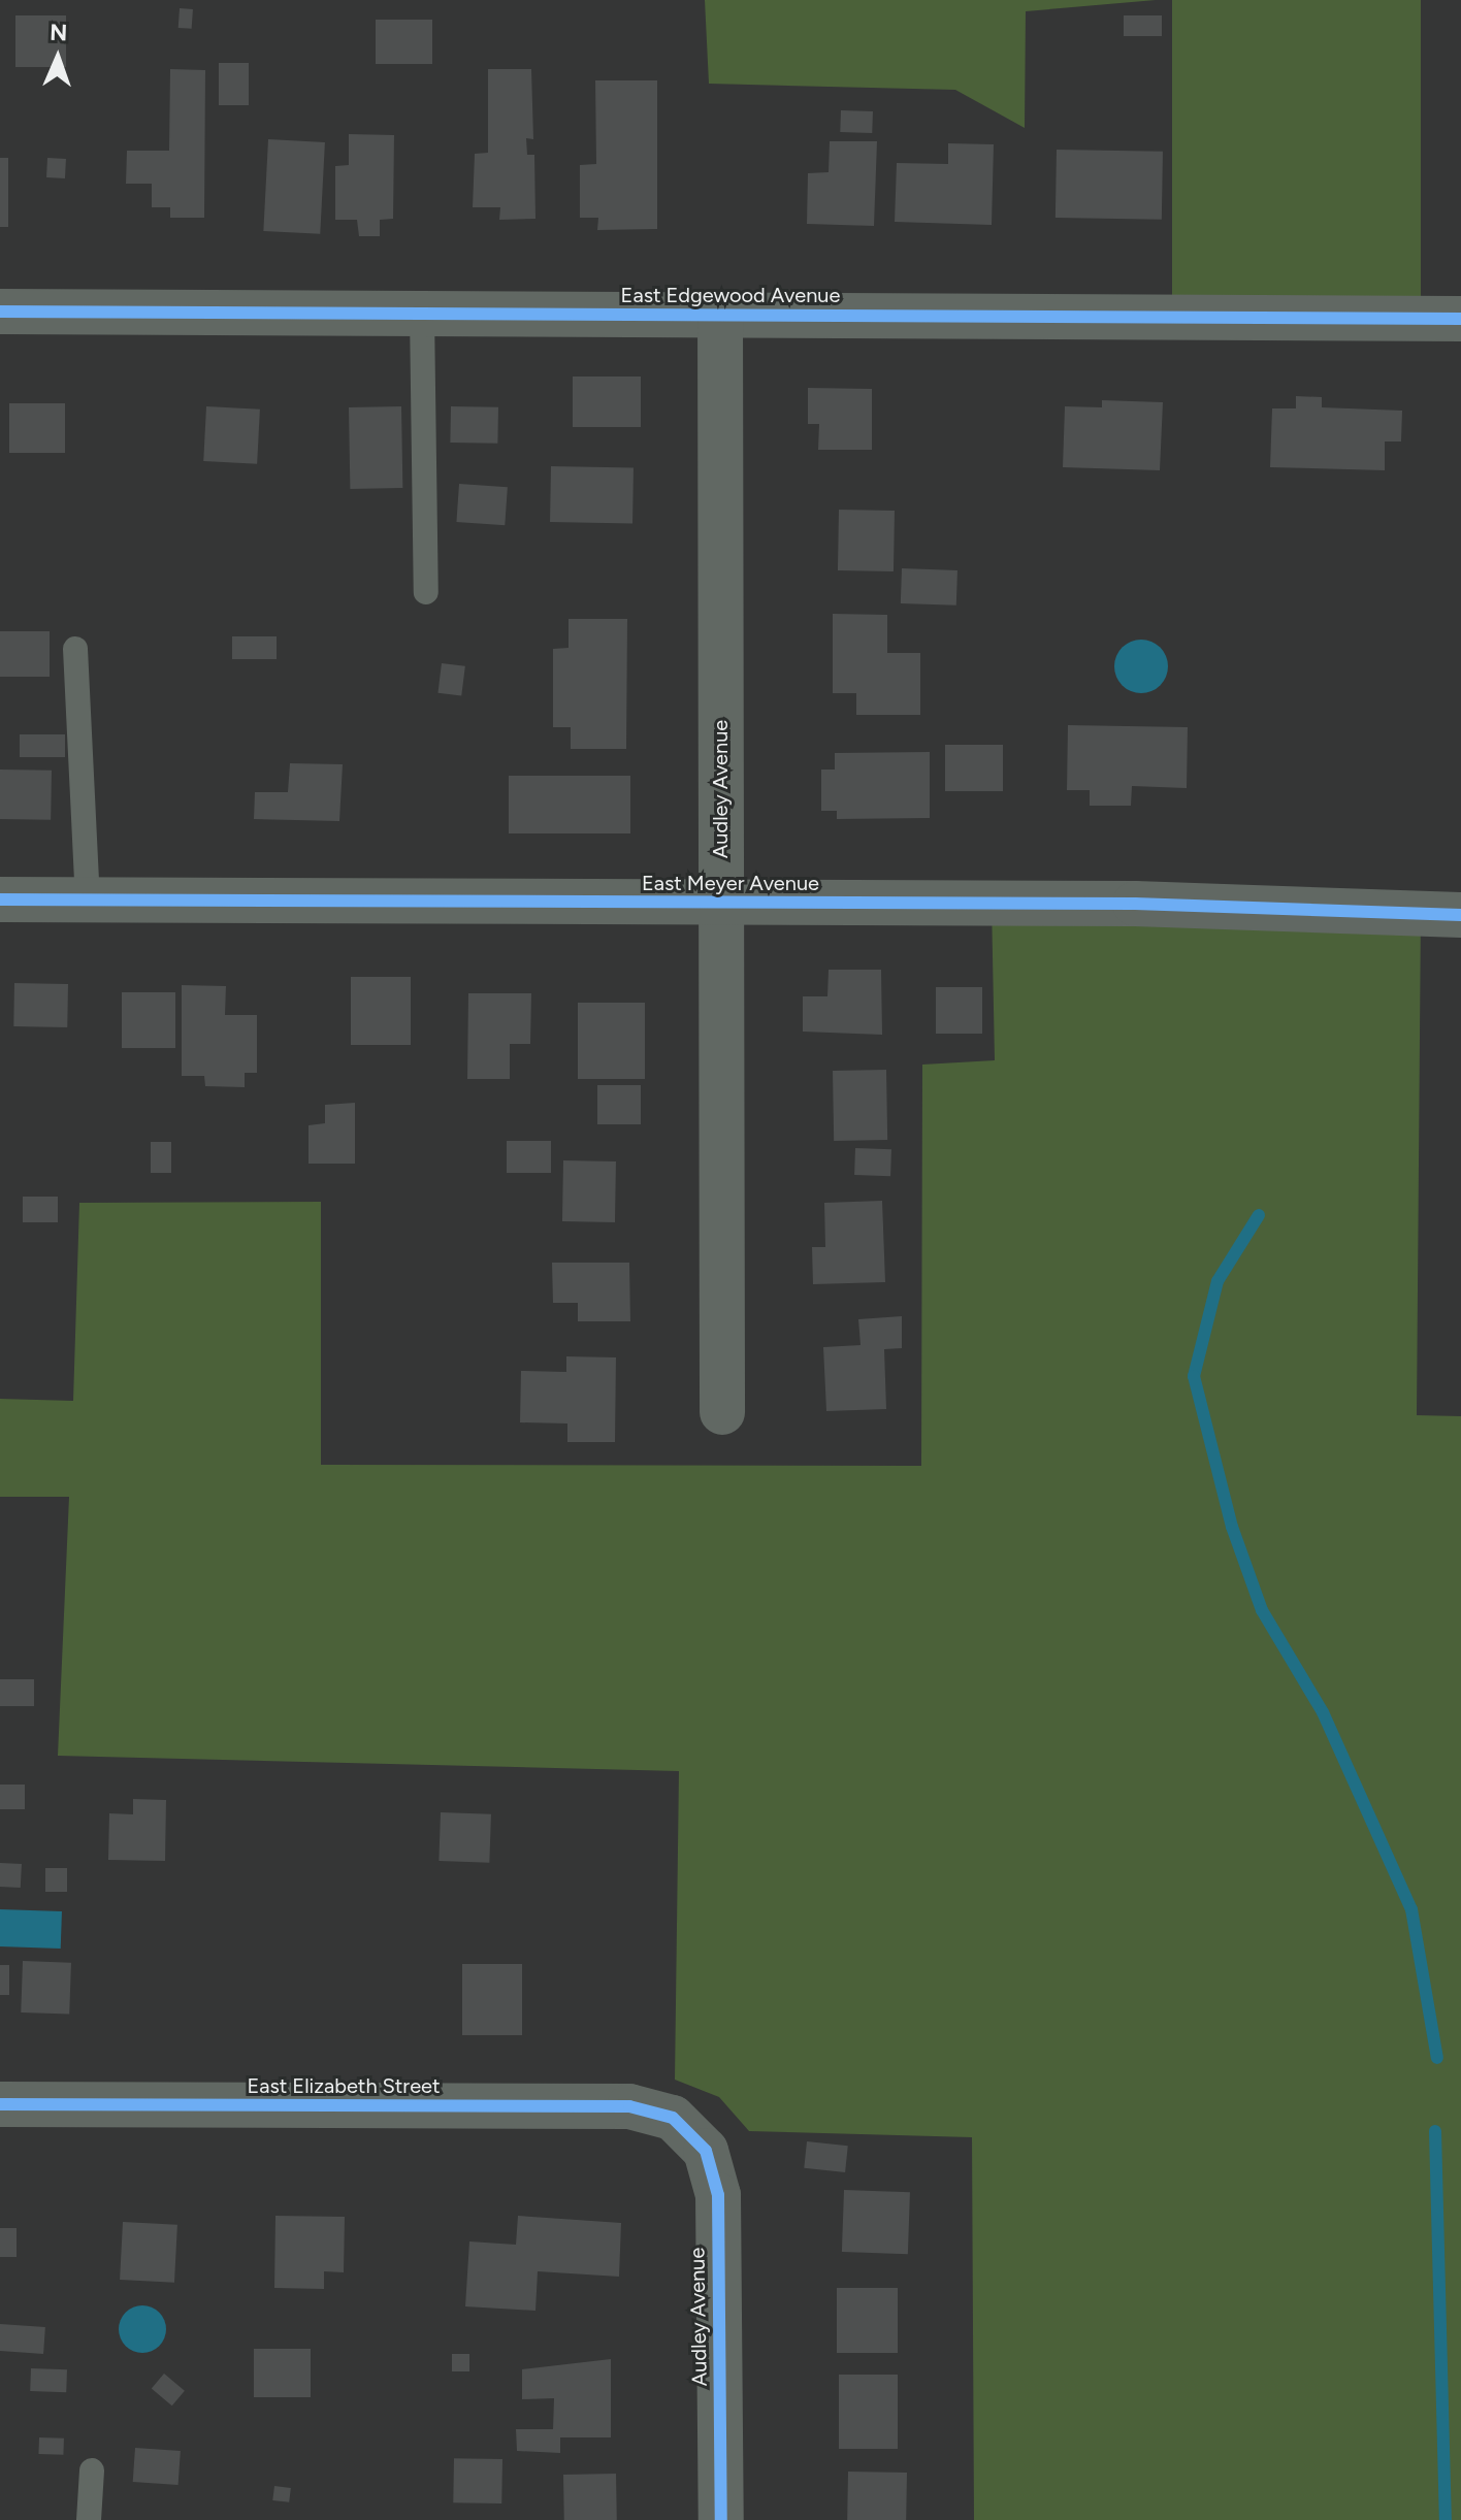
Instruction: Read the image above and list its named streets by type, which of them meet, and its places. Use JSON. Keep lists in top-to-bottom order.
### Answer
{
  "streets": {
    "street": [
      "East Edgewood Avenue",
      "Audley Avenue",
      "East Meyer Avenue",
      "East Elizabeth Street"
    ]
  },
  "crossings": [
    ["East Edgewood Avenue", "Audley Avenue"],
    ["Audley Avenue", "East Meyer Avenue"],
    ["Audley Avenue", "East Elizabeth Street"]
  ],
  "north": "top"
}
